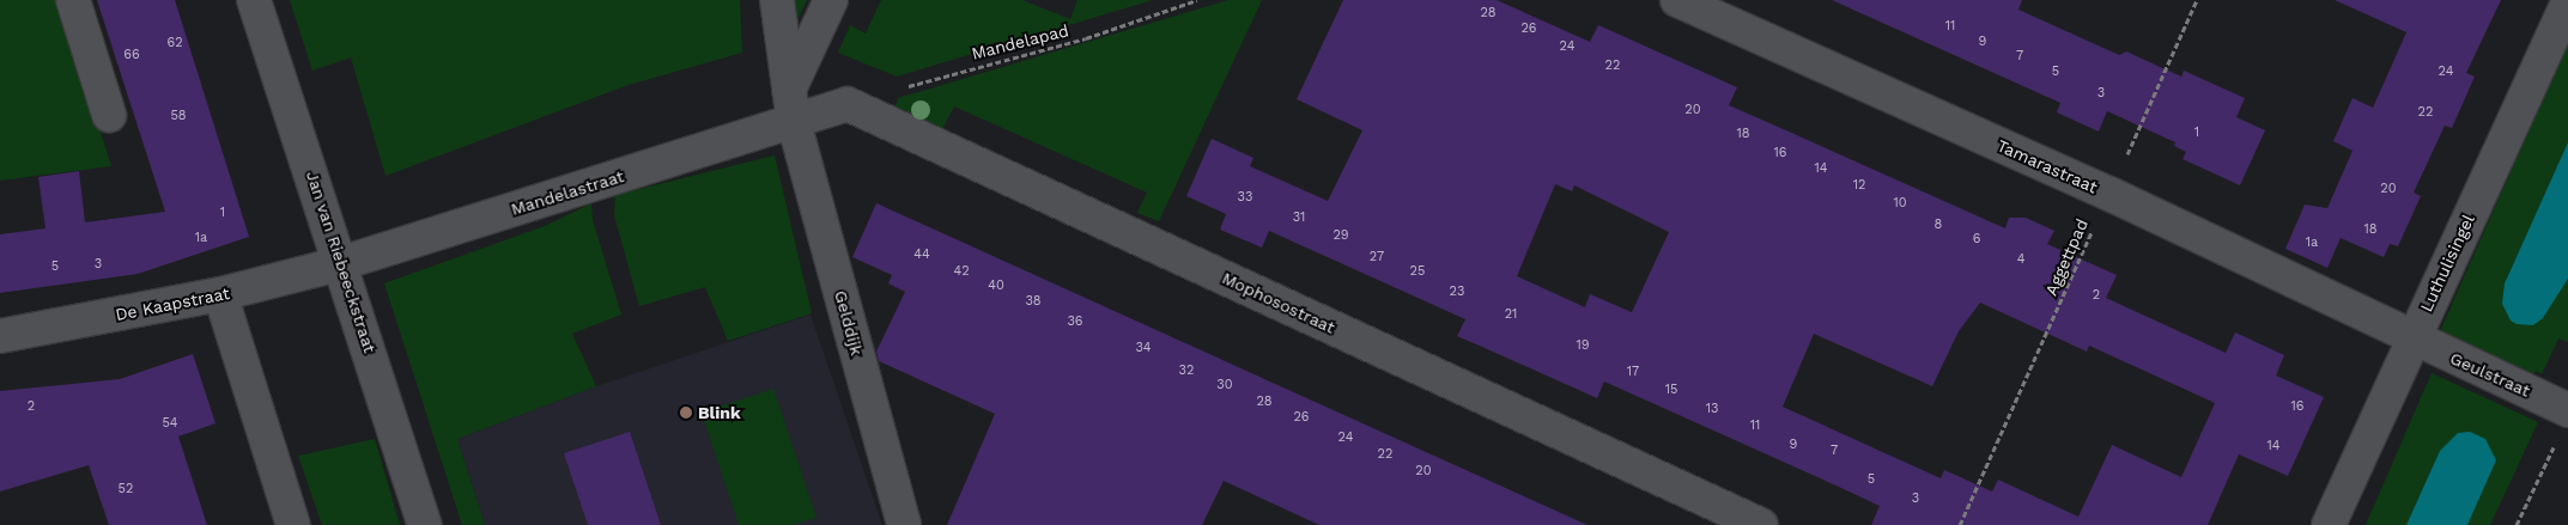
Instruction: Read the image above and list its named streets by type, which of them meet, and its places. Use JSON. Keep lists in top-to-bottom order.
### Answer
{
  "streets": {
    "street": [
      "Tamarastraat",
      "Mandelastraat",
      "Jan van Riebeeckstraat",
      "Luthulisingel",
      "Mophosostraat",
      "De Kaapstraat",
      "Gelddijk",
      "Geulstraat"
    ],
    "path": ["Mandelapad", "Aggettpad"]
  },
  "crossings": [
    ["Mandelapad", "Mophosostraat"],
    ["Tamarastraat", "Aggettpad"],
    ["Tamarastraat", "Luthulisingel"],
    ["Tamarastraat", "Geulstraat"],
    ["Mandelastraat", "Jan van Riebeeckstraat"],
    ["Mandelastraat", "De Kaapstraat"],
    ["Mandelastraat", "Gelddijk"],
    ["Jan van Riebeeckstraat", "De Kaapstraat"],
    ["Luthulisingel", "Geulstraat"]
  ],
  "places": ["Blink"],
  "house_numbers": [
    "28",
    "11",
    "26",
    "9",
    "62",
    "24",
    "66",
    "7",
    "22",
    "5",
    "24",
    "3",
    "20",
    "22",
    "58",
    "1",
    "18",
    "16",
    "14",
    "12",
    "20",
    "33",
    "10",
    "1",
    "31",
    "8",
    "18",
    "29",
    "1a",
    "6",
    "1a",
    "44",
    "27",
    "4",
    "3",
    "5",
    "42",
    "25",
    "40",
    "23",
    "2",
    "38",
    "21",
    "36",
    "19",
    "34",
    "32",
    "17",
    "30",
    "15",
    "28",
    "2",
    "16",
    "13",
    "26",
    "54",
    "11",
    "24",
    "9",
    "14",
    "7",
    "22",
    "20",
    "5",
    "52",
    "3"
  ]
}
